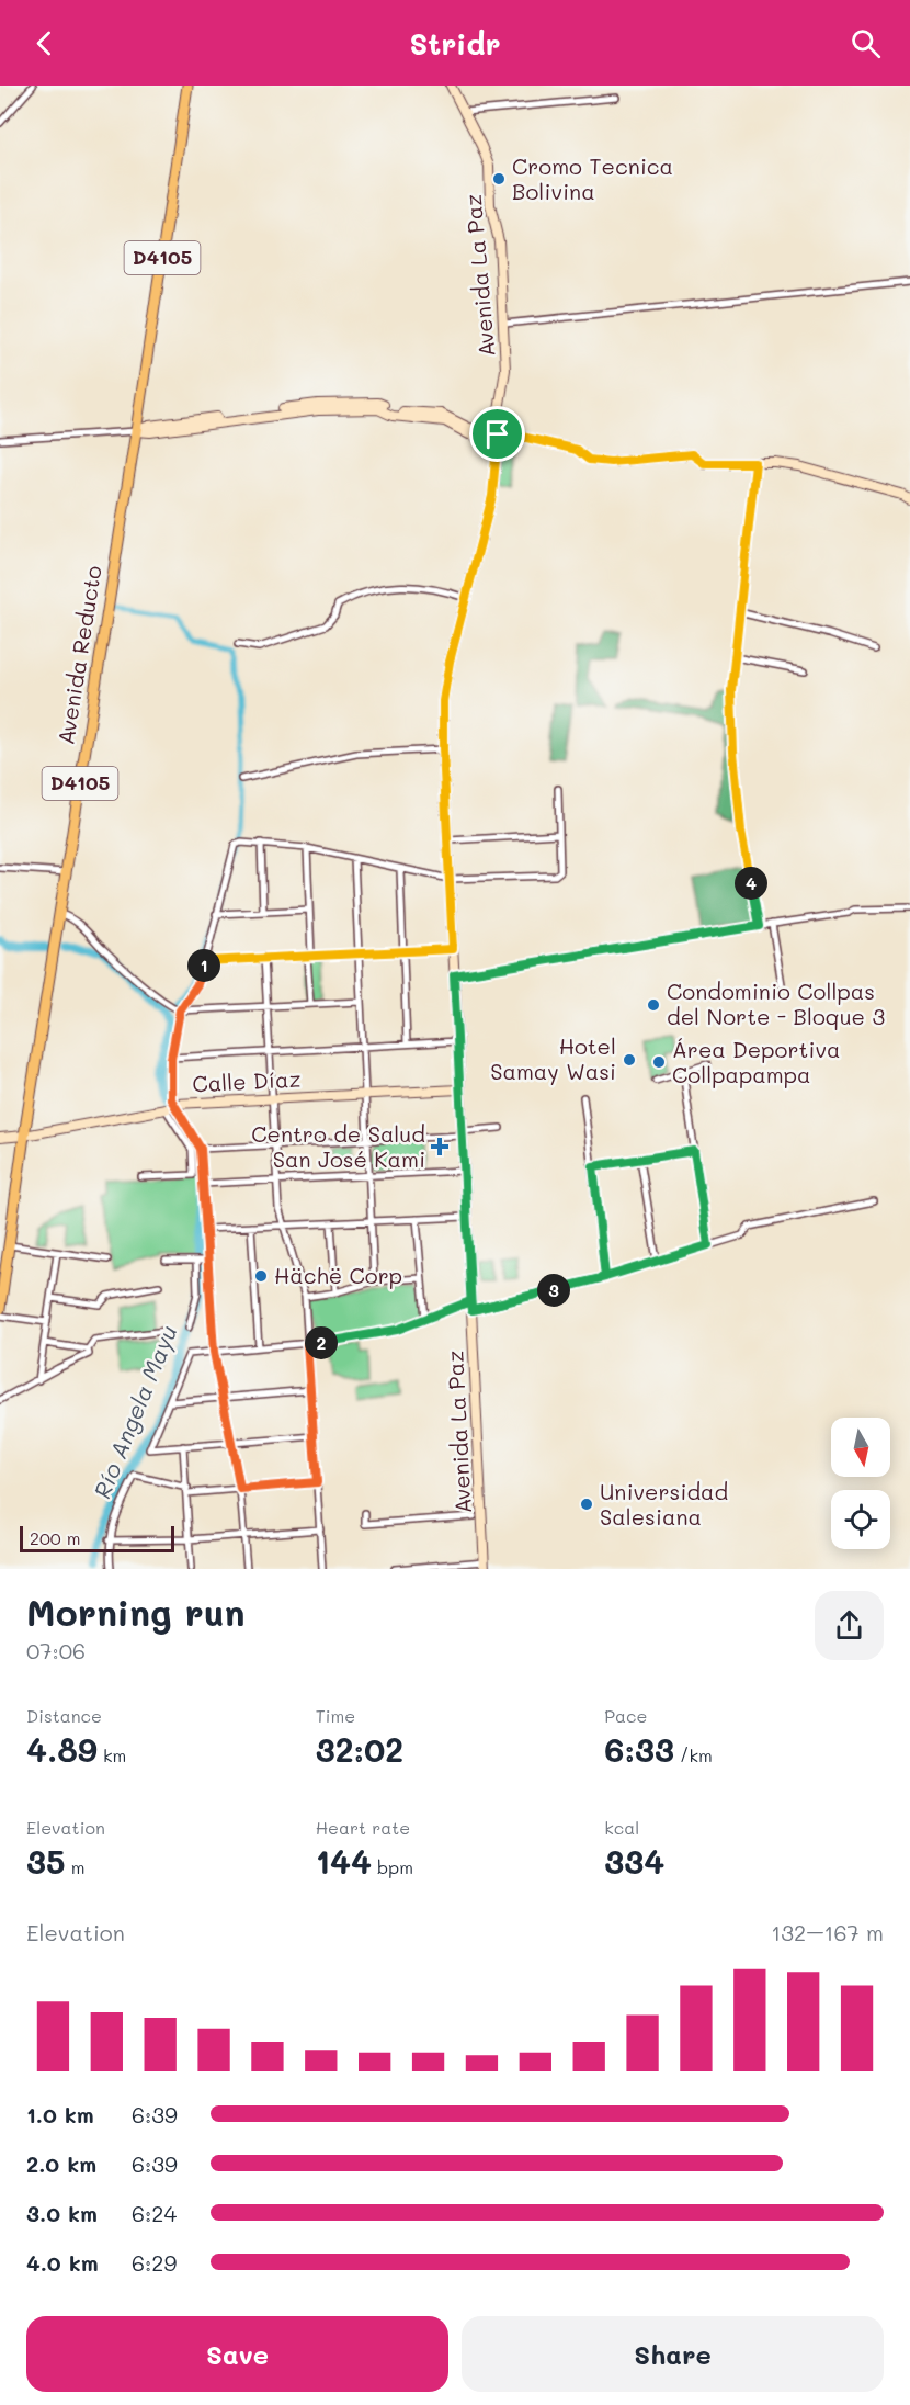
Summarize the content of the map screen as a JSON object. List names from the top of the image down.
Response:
{
  "streets": {
    "main road": [
      "D4105",
      "Avenida La Paz",
      "Avenida Reducto",
      "Calle Díaz"
    ]
  },
  "crossings": [
    ["Avenida La Paz", "Calle Díaz"],
    ["Avenida Reducto", "Calle Díaz"]
  ],
  "water": ["Río Angela Mayu"],
  "places": {
    "other": [
      "Cromo Tecnica Bolivina",
      "Condominio Collpas del Norte - Bloque 3",
      "Hotel Samay Wasi",
      "Área Deportiva Collpapampa",
      "Hächë Corp",
      "Universidad Salesiana"
    ],
    "health": ["Centro de Salud San José Kami"]
  },
  "scale_bar": "200 m",
  "north": "bottom",
  "page": {
    "header": "Stridr",
    "pins": [
      "4",
      "1",
      "3",
      "2"
    ],
    "scale": "200 m",
    "heading": ["Morning run", "07:06"],
    "stats": [
      ["Distance", "4.89 km"],
      ["Time", "32:02"],
      ["Pace", "6:33 /km"],
      ["Elevation", "35 m"],
      ["Heart rate", "144 bpm"],
      ["kcal", "334"]
    ],
    "chart": ["Elevation", "132–167 m"],
    "list": [
      {
        "name": "1.0 km",
        "note": "6:39"
      },
      {
        "name": "2.0 km",
        "note": "6:39"
      },
      {
        "name": "3.0 km",
        "note": "6:24"
      },
      {
        "name": "4.0 km",
        "note": "6:29"
      }
    ],
    "buttons": ["Save", "Share"]
  }
}
